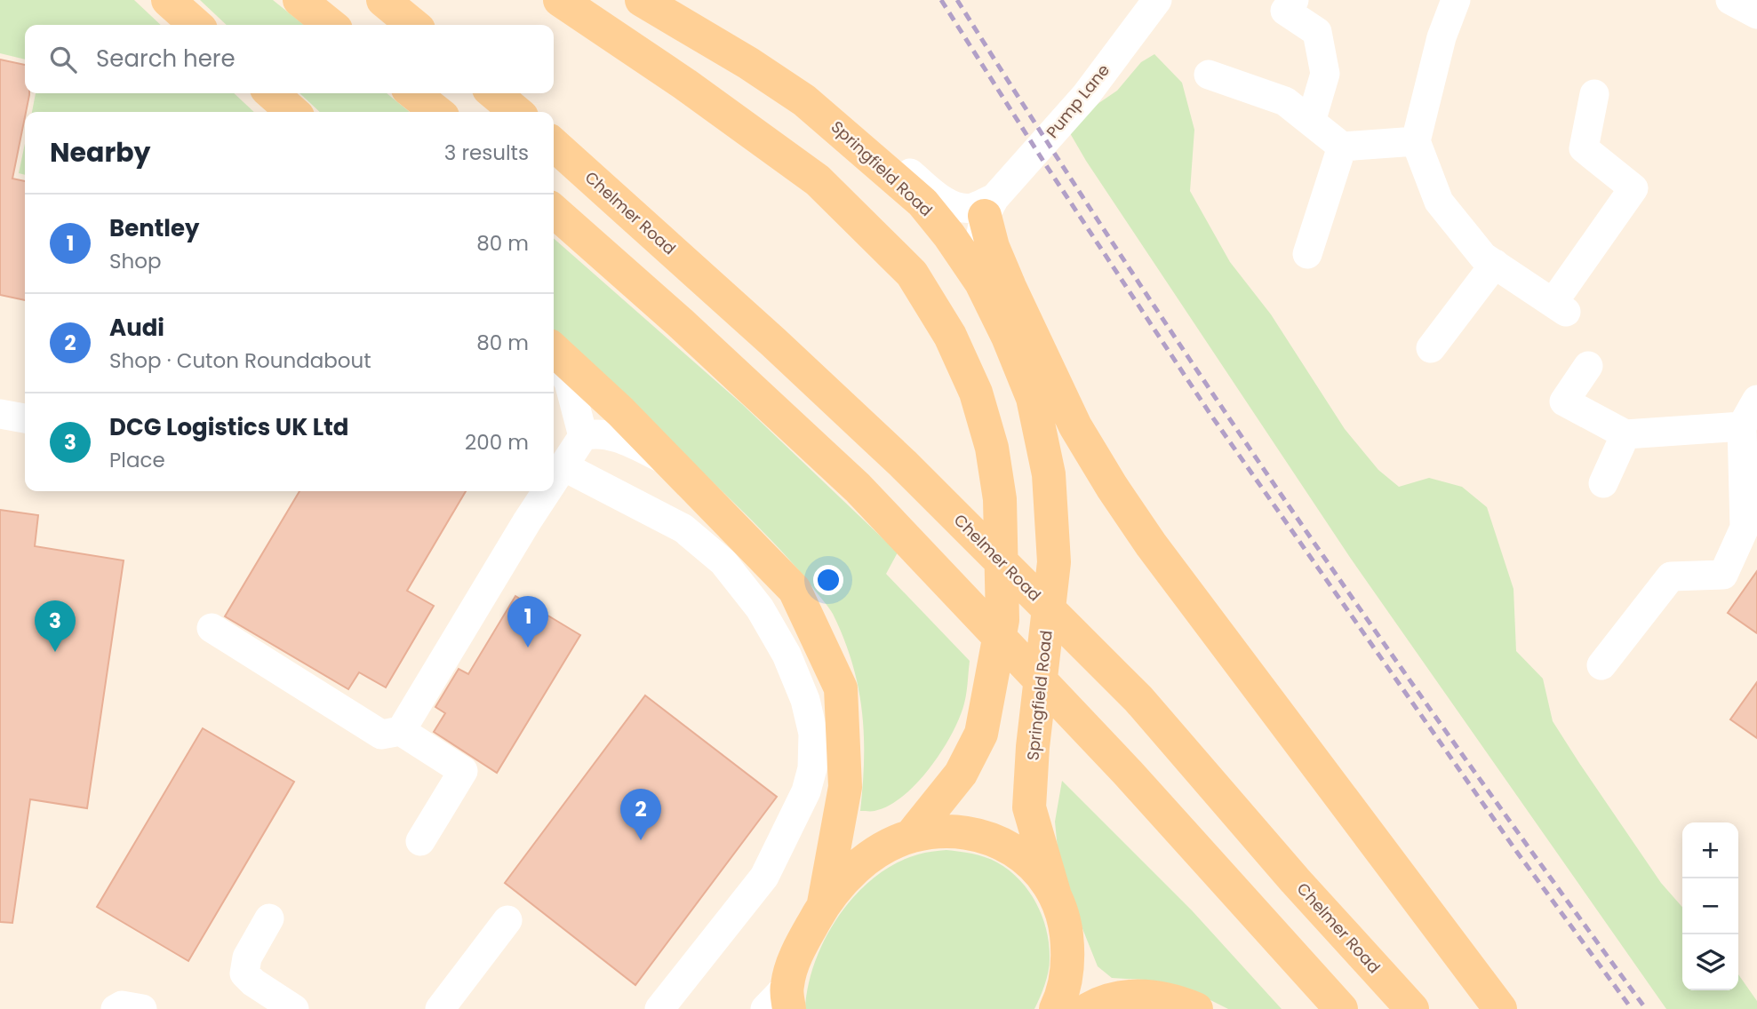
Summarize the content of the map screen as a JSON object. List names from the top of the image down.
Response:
{
  "streets": {
    "main road": ["Springfield Road", "Chelmer Road"],
    "street": ["Pump Lane"]
  },
  "crossings": [
    ["Pump Lane", "Springfield Road"]
  ],
  "page": {
    "search": "Search here",
    "heading": ["Nearby", "3 results"],
    "list": [
      {
        "mark": "1",
        "name": "Bentley",
        "note": "Shop",
        "value": "80 m"
      },
      {
        "mark": "2",
        "name": "Audi",
        "note": "Shop · Cuton Roundabout",
        "value": "80 m"
      },
      {
        "mark": "3",
        "name": "DCG Logistics UK Ltd",
        "note": "Place",
        "value": "200 m"
      }
    ],
    "pins": ["1", "3", "2"],
    "map_buttons": ["+", "−"]
  }
}
